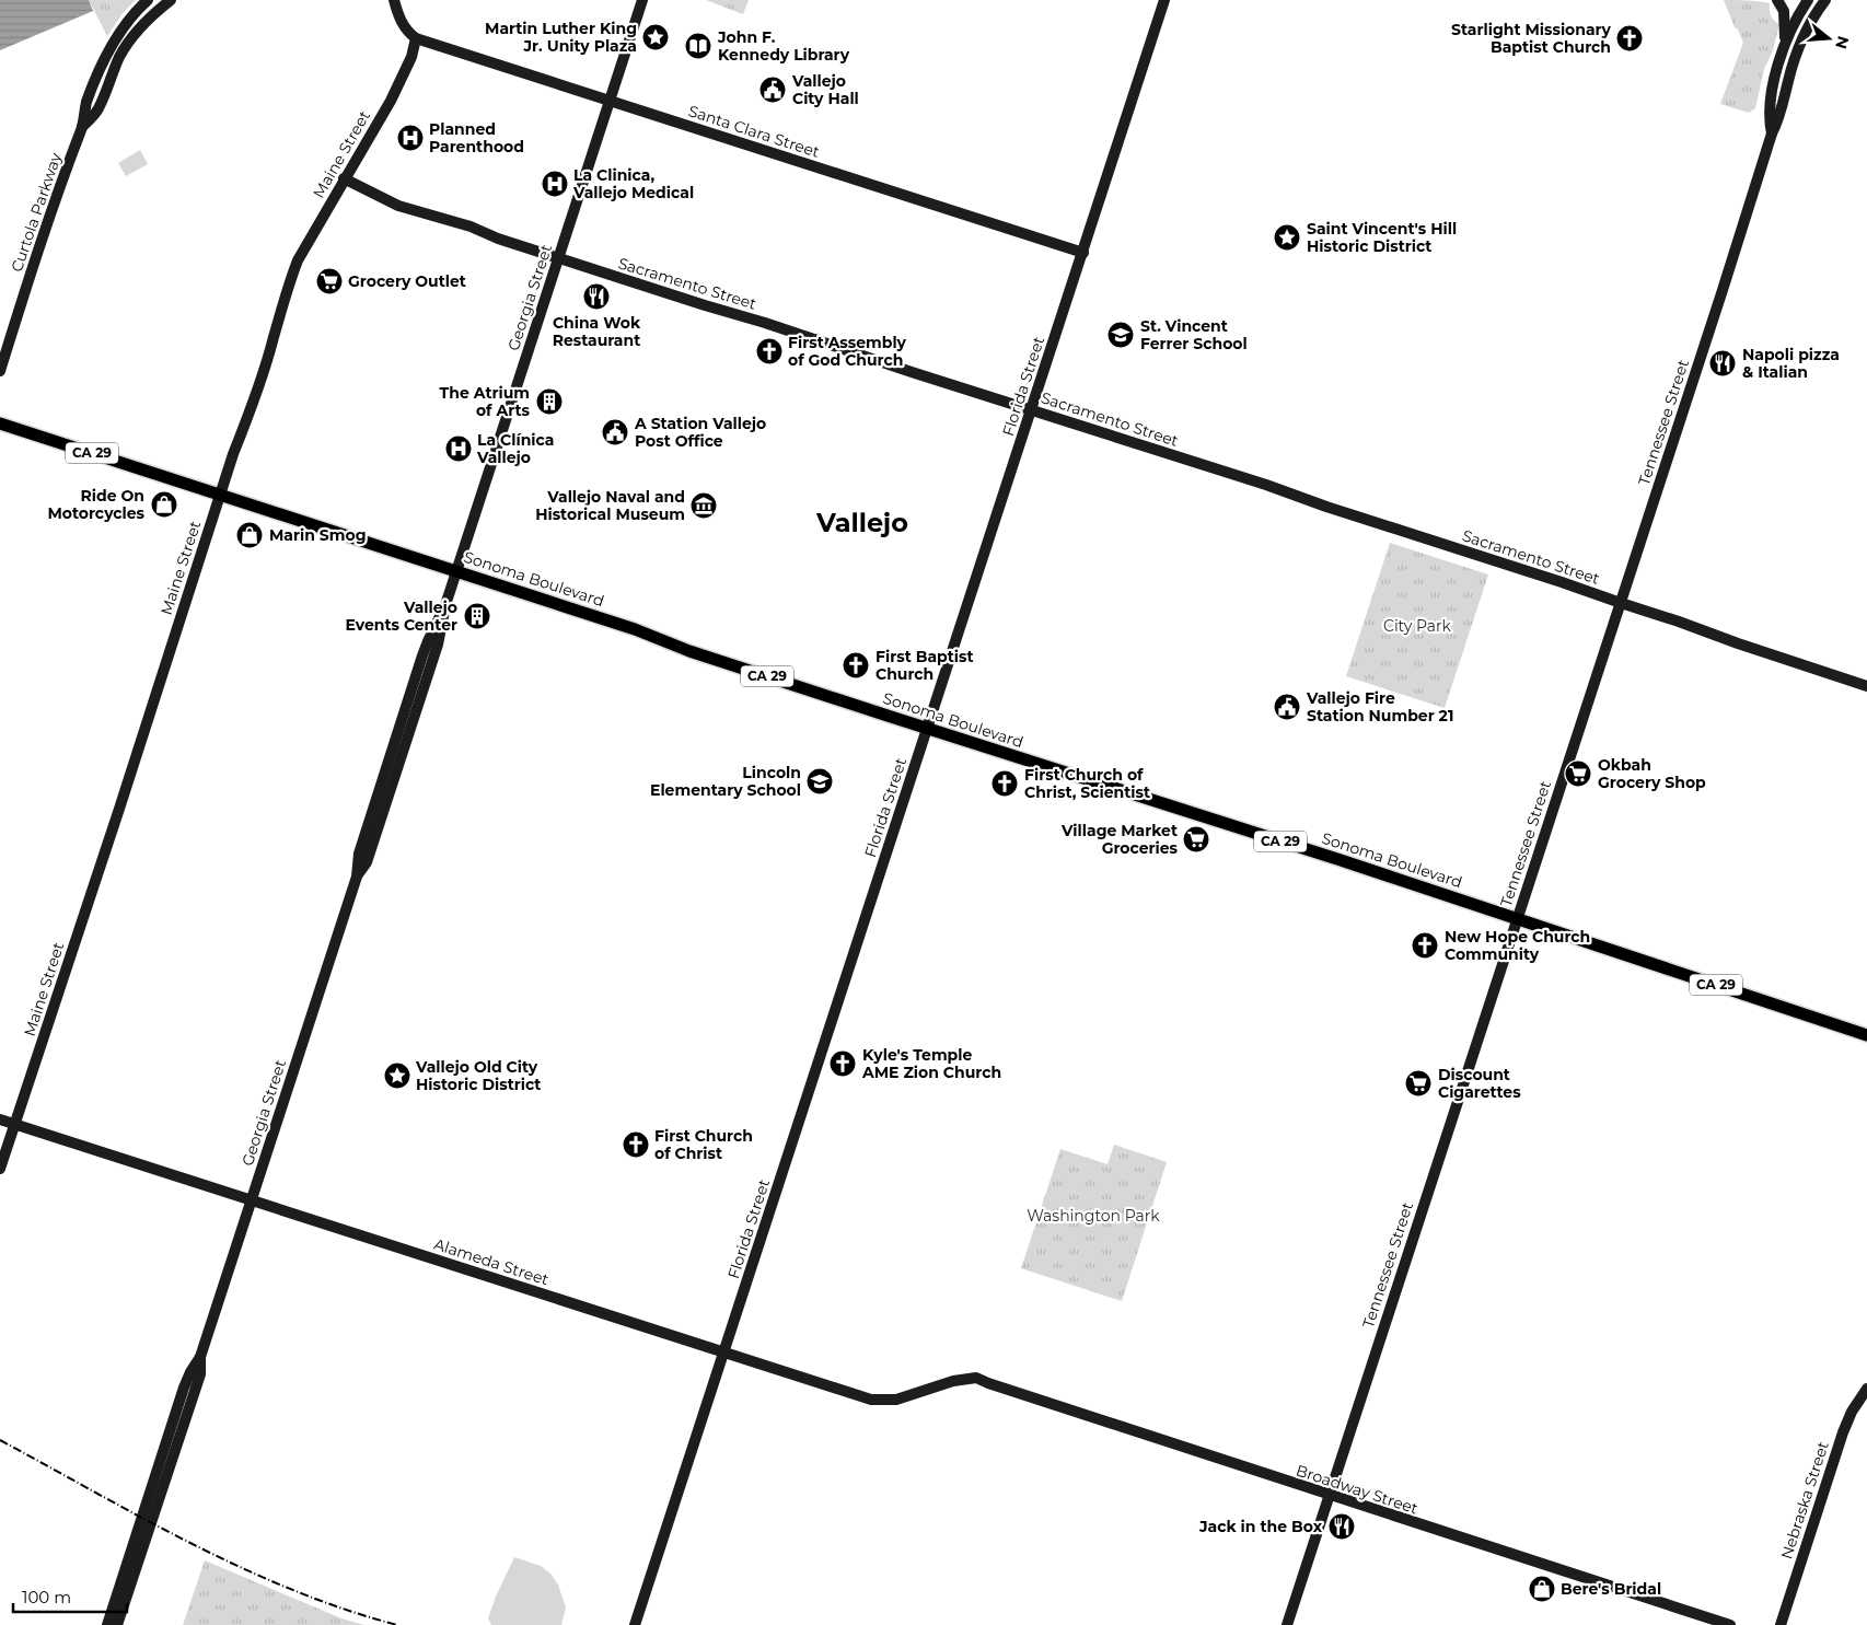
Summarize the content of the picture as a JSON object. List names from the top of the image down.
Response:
{
  "streets": {
    "main road": [
      "Santa Clara Street",
      "Maine Street",
      "Curtola Parkway",
      "Sacramento Street",
      "Georgia Street",
      "Florida Street",
      "Tennessee Street",
      "CA 29",
      "Sonoma Boulevard",
      "Alameda Street",
      "Broadway Street",
      "Nebraska Street"
    ]
  },
  "crossings": [
    ["Santa Clara Street", "Maine Street"],
    ["Santa Clara Street", "Georgia Street"],
    ["Santa Clara Street", "Florida Street"],
    ["Maine Street", "Sacramento Street"],
    ["Maine Street", "Sonoma Boulevard"],
    ["Maine Street", "Alameda Street"],
    ["Sacramento Street", "Georgia Street"],
    ["Sacramento Street", "Florida Street"],
    ["Sacramento Street", "Tennessee Street"],
    ["Georgia Street", "Sonoma Boulevard"],
    ["Georgia Street", "Alameda Street"],
    ["Florida Street", "Sonoma Boulevard"],
    ["Florida Street", "Alameda Street"],
    ["Tennessee Street", "Sonoma Boulevard"],
    ["Tennessee Street", "Broadway Street"],
    ["Alameda Street", "Broadway Street"]
  ],
  "districts": ["Vallejo"],
  "parks": ["City Park", "Washington Park"],
  "places": {
    "place": ["Martin Luther King Jr. Unity Plaza", "Saint Vincent's Hill Historic District", "Vallejo Old City Historic District"],
    "church": [
      "Starlight Missionary Baptist Church",
      "First Assembly of God Church",
      "First Baptist Church",
      "First Church of Christ, Scientist",
      "New Hope Church Community",
      "Kyle's Temple AME Zion Church",
      "First Church of Christ"
    ],
    "library": ["John F. Kennedy Library"],
    "public building": ["Vallejo City Hall", "A Station Vallejo Post Office", "Vallejo Fire Station Number 21"],
    "hospital": ["Planned Parenthood", "La Clinica, Vallejo Medical", "La Clínica Vallejo"],
    "supermarket": [
      "Grocery Outlet",
      "Okbah Grocery Shop",
      "Village Market Groceries",
      "Discount Cigarettes"
    ],
    "restaurant": ["China Wok Restaurant", "Napoli pizza & Italian", "Jack in the Box"],
    "school or university": ["St. Vincent Ferrer School", "Lincoln Elementary School"],
    "building": ["The Atrium of Arts", "Vallejo Events Center"],
    "shop": ["Ride On Motorcycles", "Marin Smog", "Bere's Bridal"],
    "museum": ["Vallejo Naval and Historical Museum"]
  },
  "scale_bar": "100 m",
  "north": "right"
}
